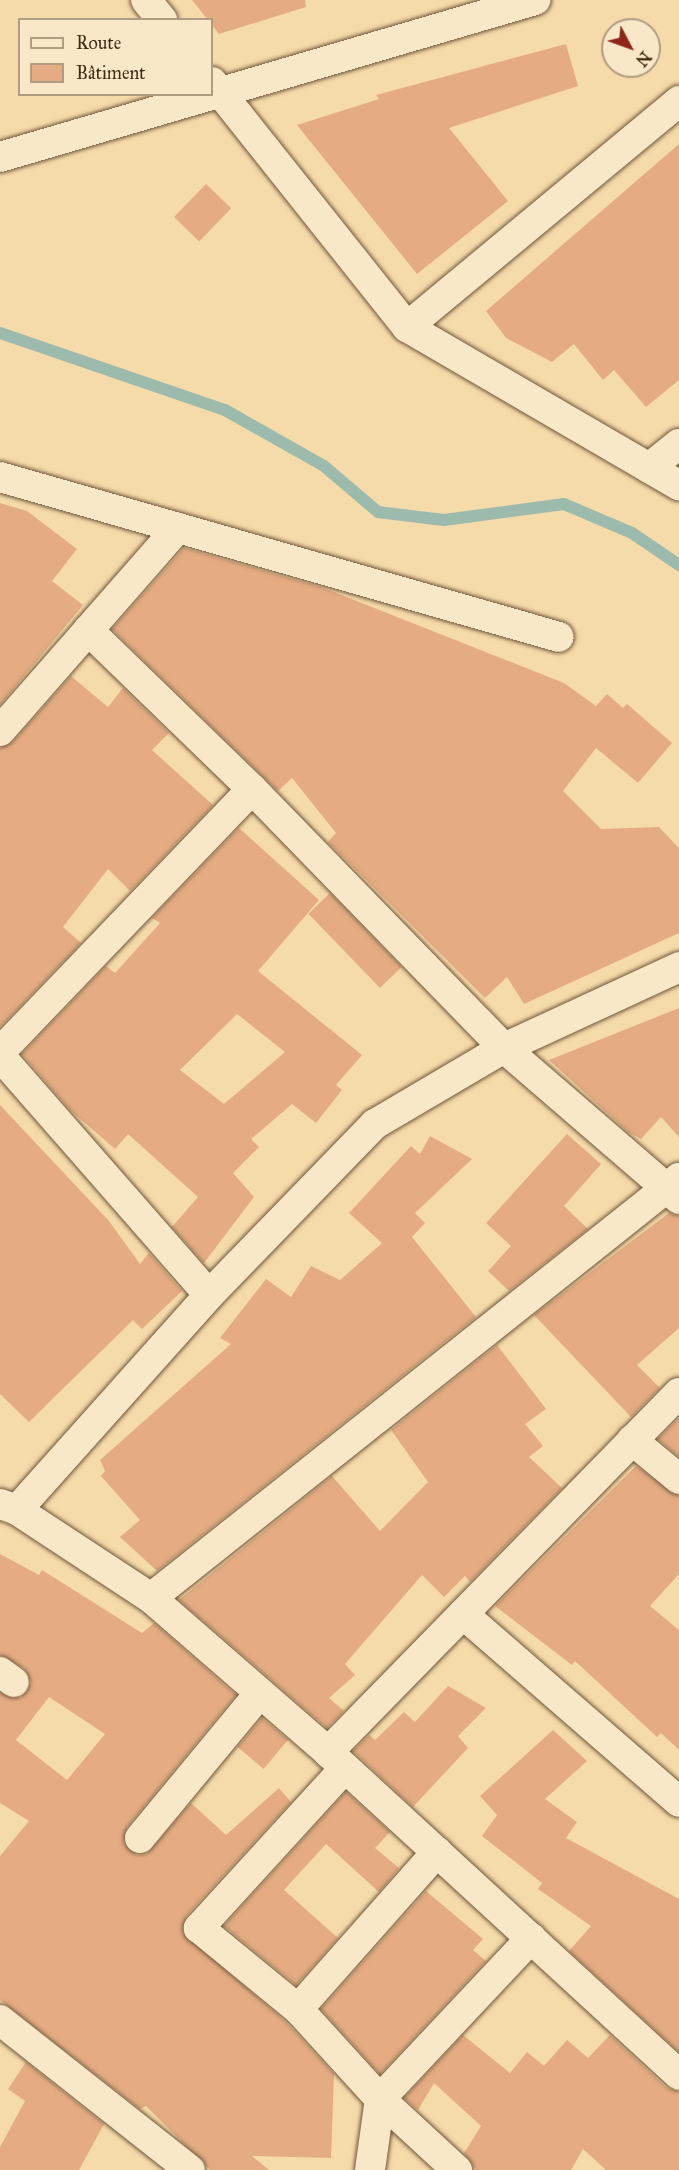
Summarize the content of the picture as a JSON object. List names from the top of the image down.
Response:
{
  "legend": ["Route", "Bâtiment"],
  "north": "bottom right"
}
